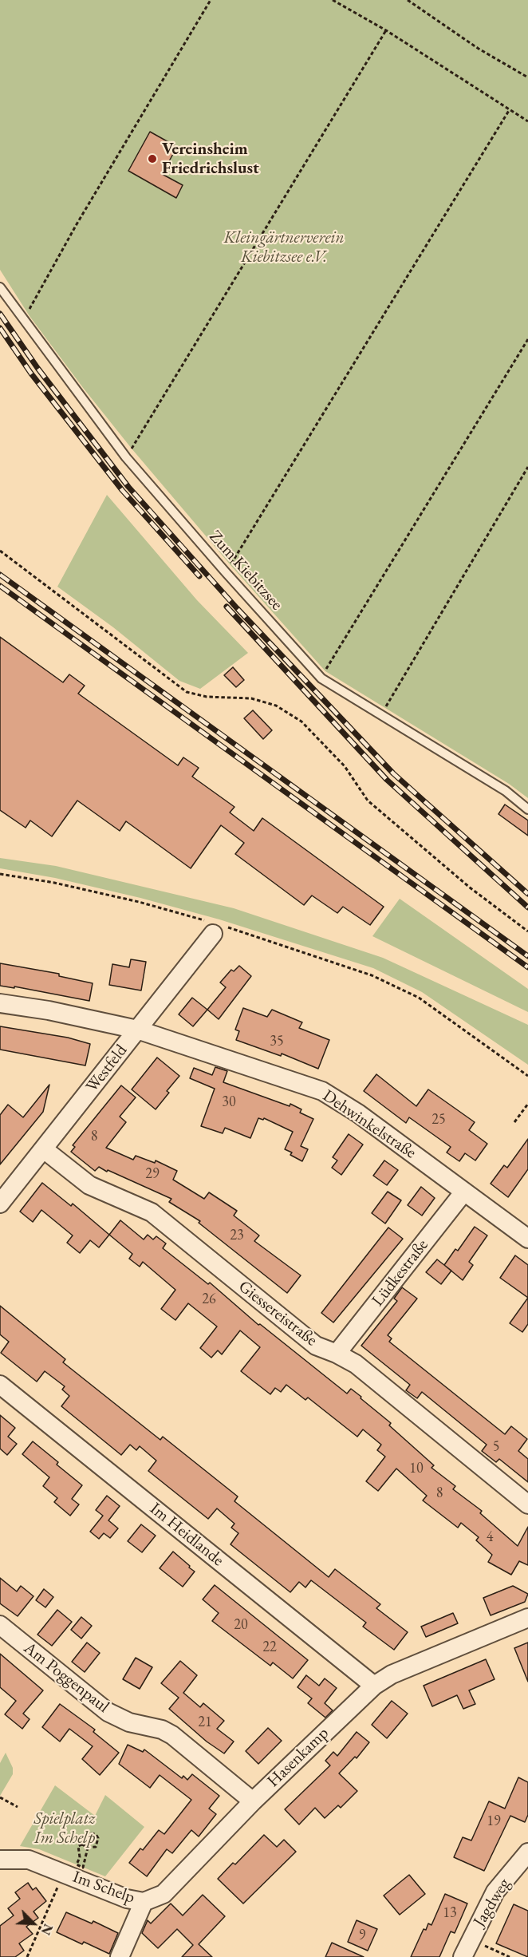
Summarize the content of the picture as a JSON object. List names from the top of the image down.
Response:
{
  "streets": {
    "street": [
      "Westfeld",
      "Dehwinkelstraße",
      "Lüdkestraße",
      "Giessereistraße",
      "Im Heidlande",
      "Am Poggenpaul",
      "Hasenkamp",
      "Im Schelp",
      "Jagdweg"
    ],
    "lane": ["Zum Kiebitzsee"]
  },
  "crossings": [
    ["Westfeld", "Dehwinkelstraße"],
    ["Westfeld", "Giessereistraße"],
    ["Dehwinkelstraße", "Lüdkestraße"],
    ["Lüdkestraße", "Giessereistraße"],
    ["Im Heidlande", "Hasenkamp"],
    ["Am Poggenpaul", "Hasenkamp"],
    ["Hasenkamp", "Im Schelp"]
  ],
  "parks": ["Kleingärtnerverein Kiebitzsee e.V.", "Spielplatz Im Schelp"],
  "places": ["Vereinsheim Friedrichslust"],
  "house_numbers": [
    "35",
    "30",
    "25",
    "8",
    "29",
    "23",
    "26",
    "5",
    "10",
    "8",
    "4",
    "20",
    "22",
    "21",
    "19",
    "13",
    "9"
  ],
  "north": "bottom right"
}
